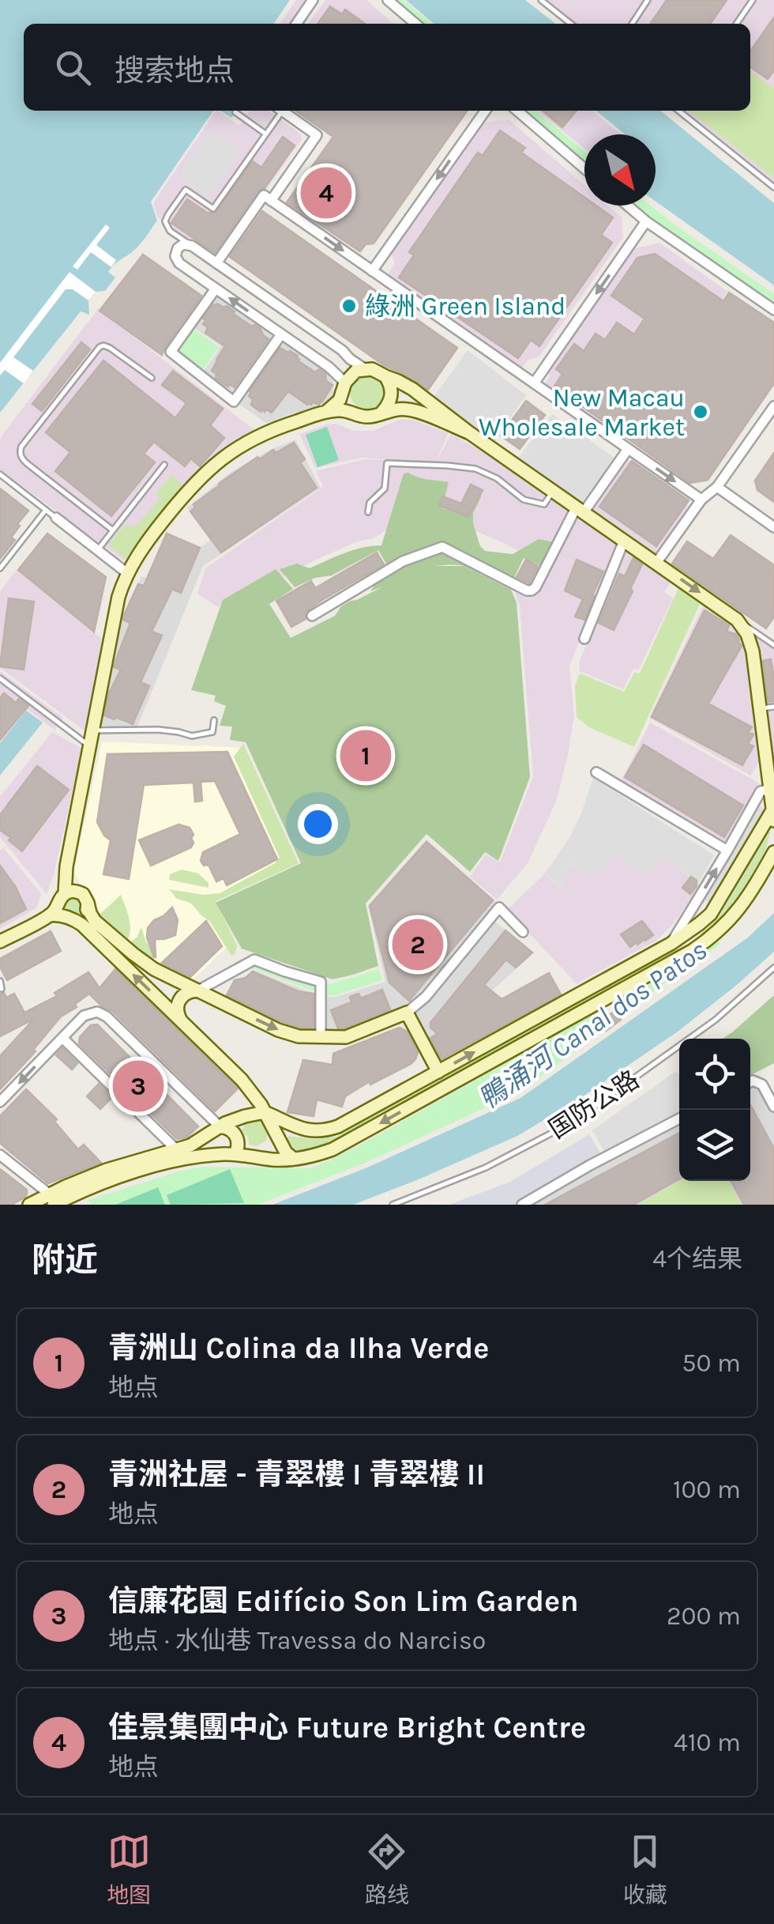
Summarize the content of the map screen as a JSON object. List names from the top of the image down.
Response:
{
  "streets": {
    "lane": ["国防公路"]
  },
  "water": ["鴨涌河 Canal dos Patos"],
  "places": ["綠洲 Green Island", "New Macau Wholesale Market"],
  "north": "bottom right",
  "page": {
    "search": "搜索地点",
    "pins": [
      "4",
      "1",
      "2",
      "3"
    ],
    "heading": ["附近", "4个结果"],
    "list": [
      {
        "mark": "1",
        "name": "青洲山 Colina da Ilha Verde",
        "note": "地点",
        "value": "50 m"
      },
      {
        "mark": "2",
        "name": "青洲社屋 - 青翠樓 I 青翠樓 II",
        "note": "地点",
        "value": "100 m"
      },
      {
        "mark": "3",
        "name": "信廉花園 Edifício Son Lim Garden",
        "note": "地点 · 水仙巷 Travessa do Narciso",
        "value": "200 m"
      },
      {
        "mark": "4",
        "name": "佳景集團中心 Future Bright Centre",
        "note": "地点",
        "value": "410 m"
      }
    ],
    "nav": ["地图", "路线", "收藏"]
  }
}
